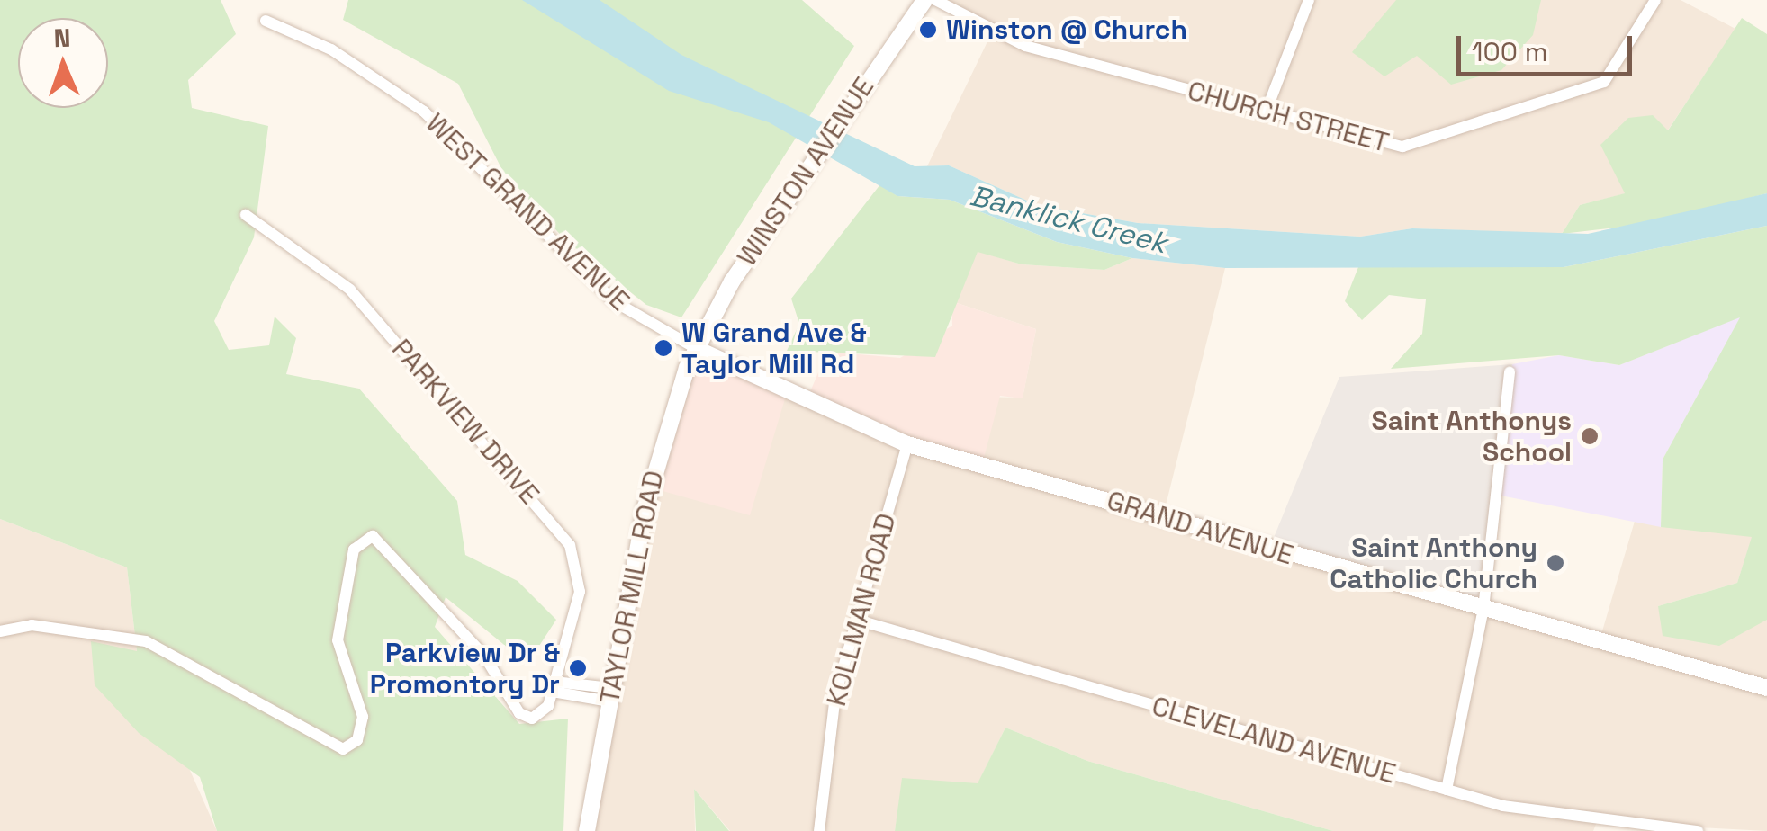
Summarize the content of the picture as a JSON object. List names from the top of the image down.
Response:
{
  "streets": {
    "street": [
      "CHURCH STREET",
      "WINSTON AVENUE",
      "WEST GRAND AVENUE",
      "PARKVIEW DRIVE",
      "GRAND AVENUE",
      "TAYLOR MILL ROAD",
      "KOLLMAN ROAD",
      "CLEVELAND AVENUE"
    ]
  },
  "crossings": [
    ["WINSTON AVENUE", "WEST GRAND AVENUE"],
    ["WINSTON AVENUE", "GRAND AVENUE"],
    ["WINSTON AVENUE", "TAYLOR MILL ROAD"],
    ["WEST GRAND AVENUE", "GRAND AVENUE"],
    ["WEST GRAND AVENUE", "TAYLOR MILL ROAD"],
    ["GRAND AVENUE", "TAYLOR MILL ROAD"],
    ["GRAND AVENUE", "KOLLMAN ROAD"],
    ["KOLLMAN ROAD", "CLEVELAND AVENUE"]
  ],
  "water": ["Banklick Creek"],
  "places": [
    "Winston @ Church",
    "W Grand Ave & Taylor Mill Rd",
    "Saint Anthonys School",
    "Saint Anthony Catholic Church",
    "Parkview Dr & Promontory Dr"
  ],
  "scale_bar": "100 m",
  "north": "top"
}
